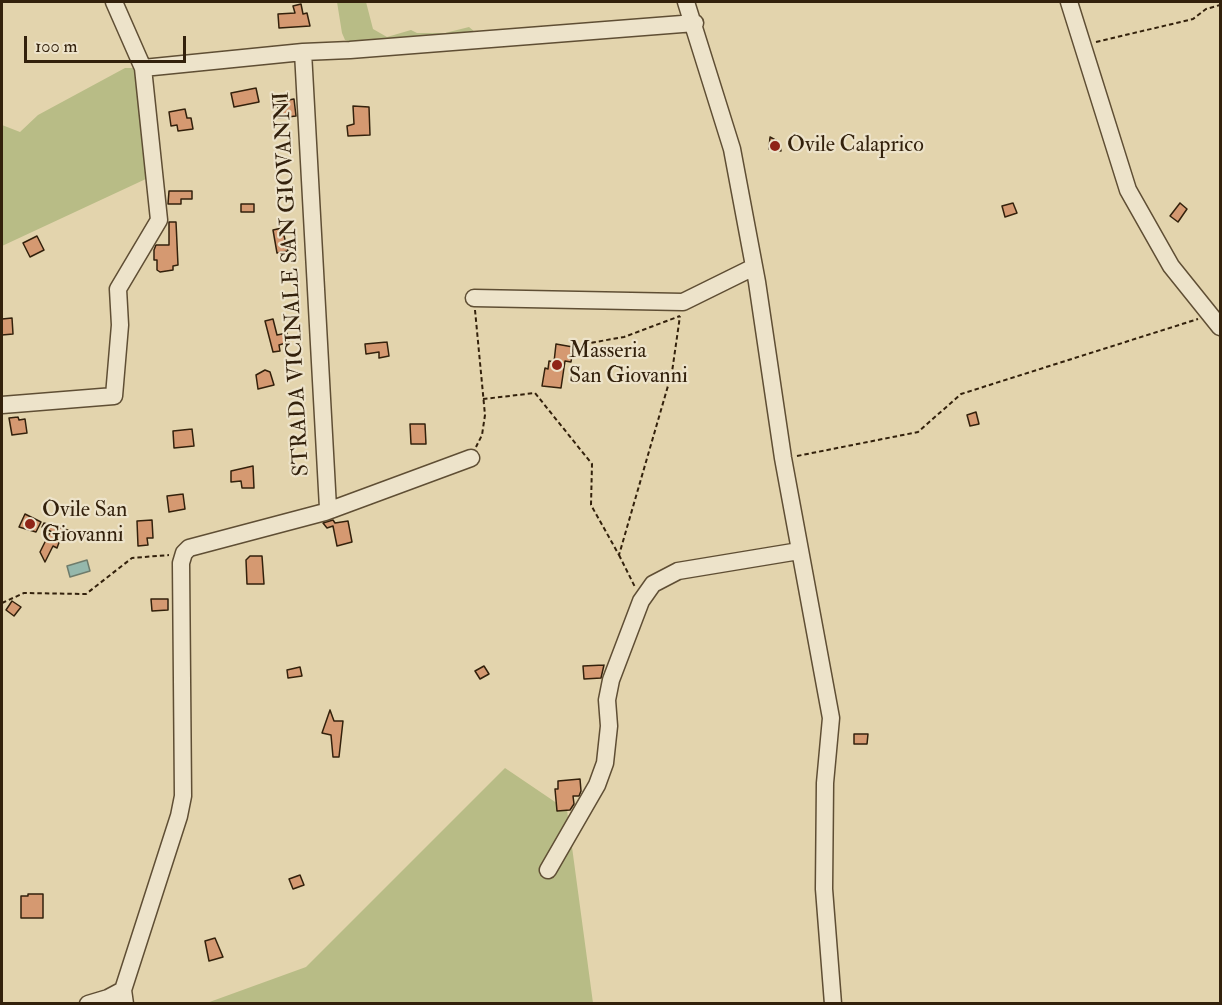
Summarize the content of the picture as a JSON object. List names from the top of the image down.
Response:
{
  "streets": {
    "street": ["STRADA VICINALE SAN GIOVANNI"]
  },
  "places": ["Ovile Calaprico", "Masseria San Giovanni", "Ovile San Giovanni"],
  "scale_bar": "100 m"
}
